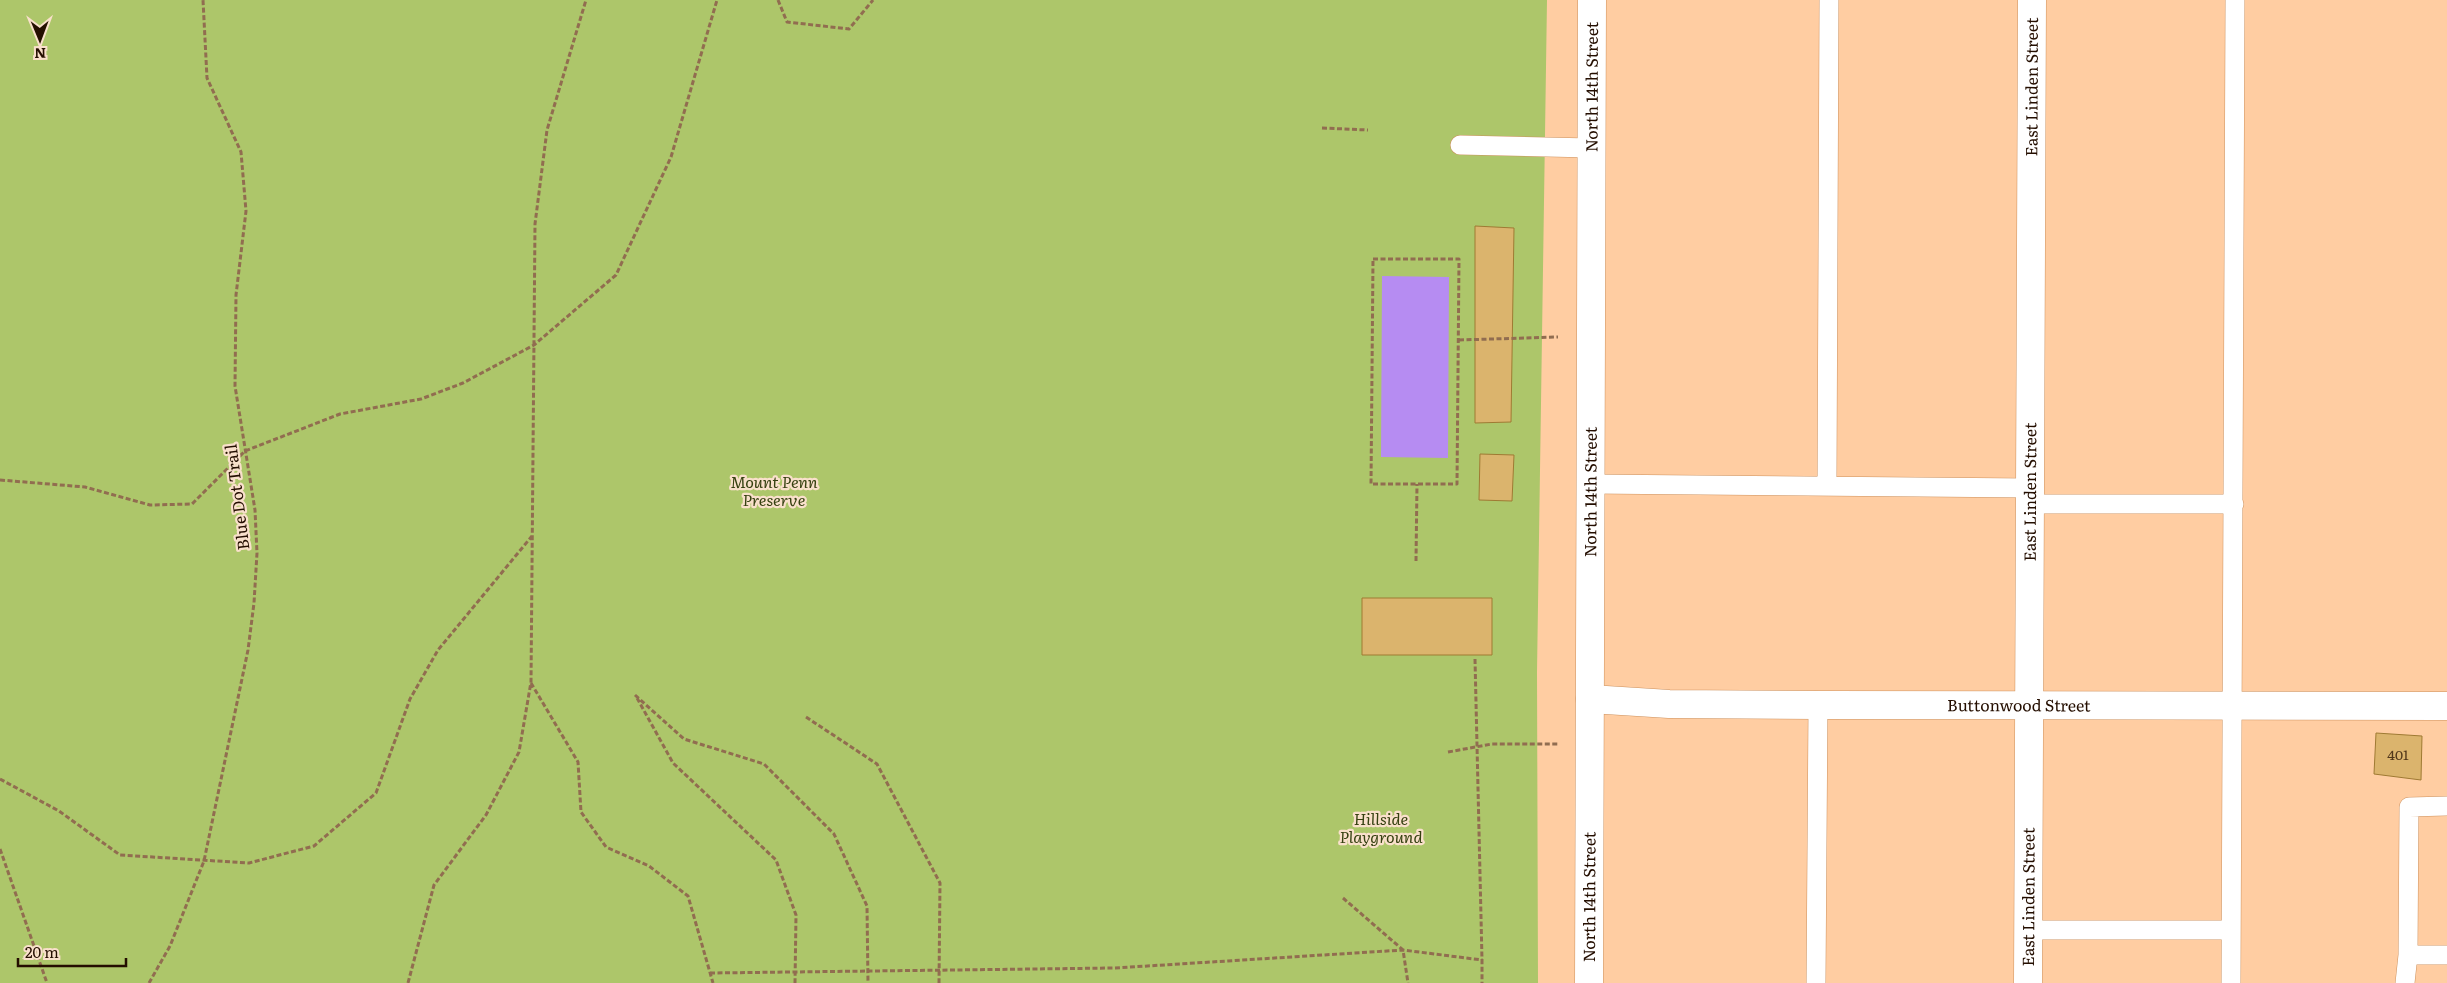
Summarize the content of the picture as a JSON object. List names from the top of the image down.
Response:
{
  "streets": {
    "street": ["North 14th Street", "East Linden Street", "Buttonwood Street"],
    "path": ["Blue Dot Trail"]
  },
  "crossings": [
    ["North 14th Street", "Buttonwood Street"],
    ["East Linden Street", "Buttonwood Street"]
  ],
  "parks": ["Mount Penn Preserve", "Hillside Playground"],
  "house_numbers": ["401"],
  "scale_bar": "20 m",
  "north": "bottom"
}
